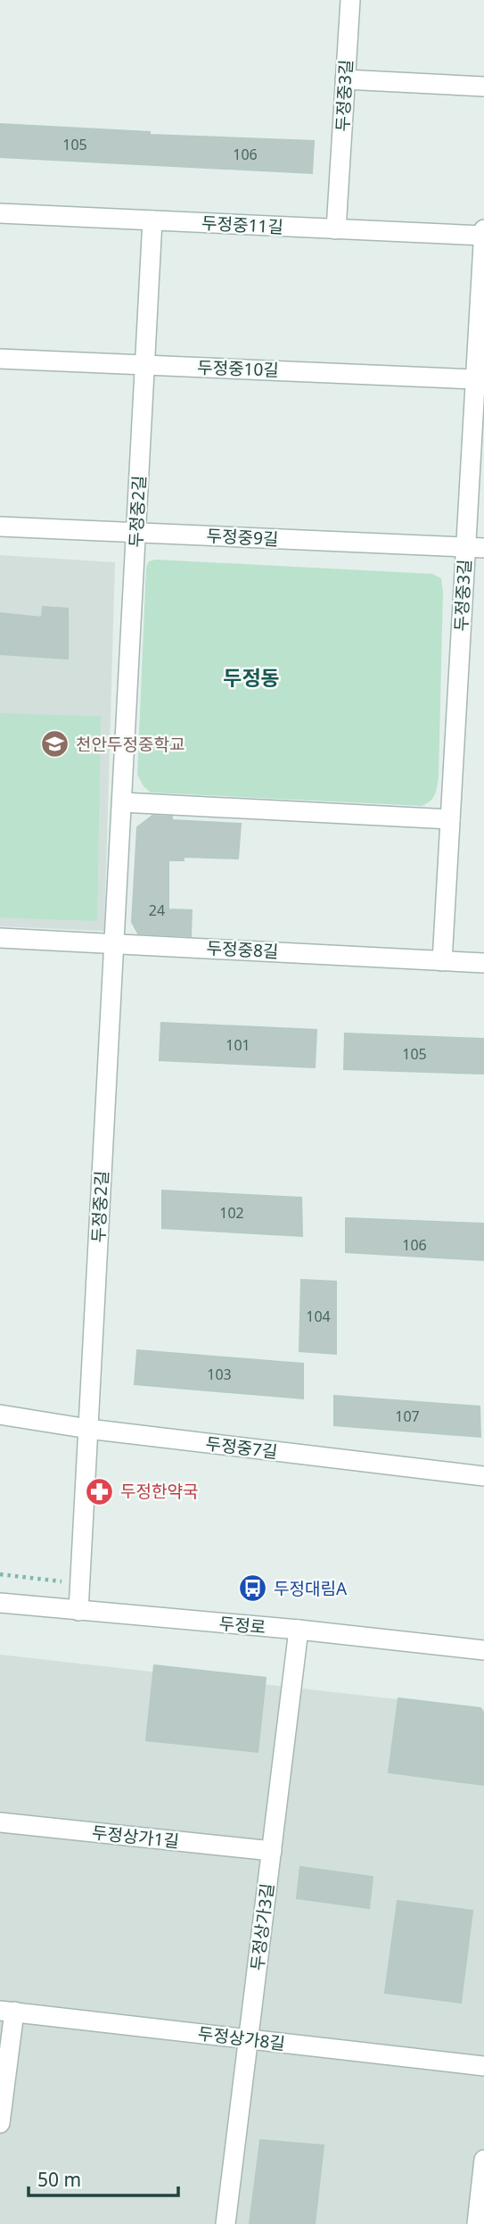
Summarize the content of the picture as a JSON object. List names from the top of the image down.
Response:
{
  "streets": {
    "street": [
      "두정중3길",
      "두정중11길",
      "두정중10길",
      "두정중2길",
      "두정중9길",
      "두정중8길",
      "두정중7길",
      "두정로",
      "두정상가1길",
      "두정상가3길",
      "두정상가8길"
    ]
  },
  "crossings": [
    ["두정중3길", "두정중11길"],
    ["두정중3길", "두정중10길"],
    ["두정중3길", "두정중9길"],
    ["두정중3길", "두정중8길"],
    ["두정중11길", "두정중2길"],
    ["두정중10길", "두정중2길"],
    ["두정중2길", "두정중9길"],
    ["두정중2길", "두정중8길"],
    ["두정중2길", "두정중7길"],
    ["두정중2길", "두정로"],
    ["두정로", "두정상가3길"],
    ["두정상가1길", "두정상가3길"],
    ["두정상가3길", "두정상가8길"]
  ],
  "districts": ["두정동"],
  "places": {
    "school or university": ["천안두정중학교"],
    "pharmacy": ["두정한약국"],
    "bus stop": ["두정대림A"]
  },
  "house_numbers": [
    "105",
    "106",
    "24",
    "101",
    "105",
    "102",
    "106",
    "104",
    "103",
    "107"
  ],
  "scale_bar": "50 m"
}
